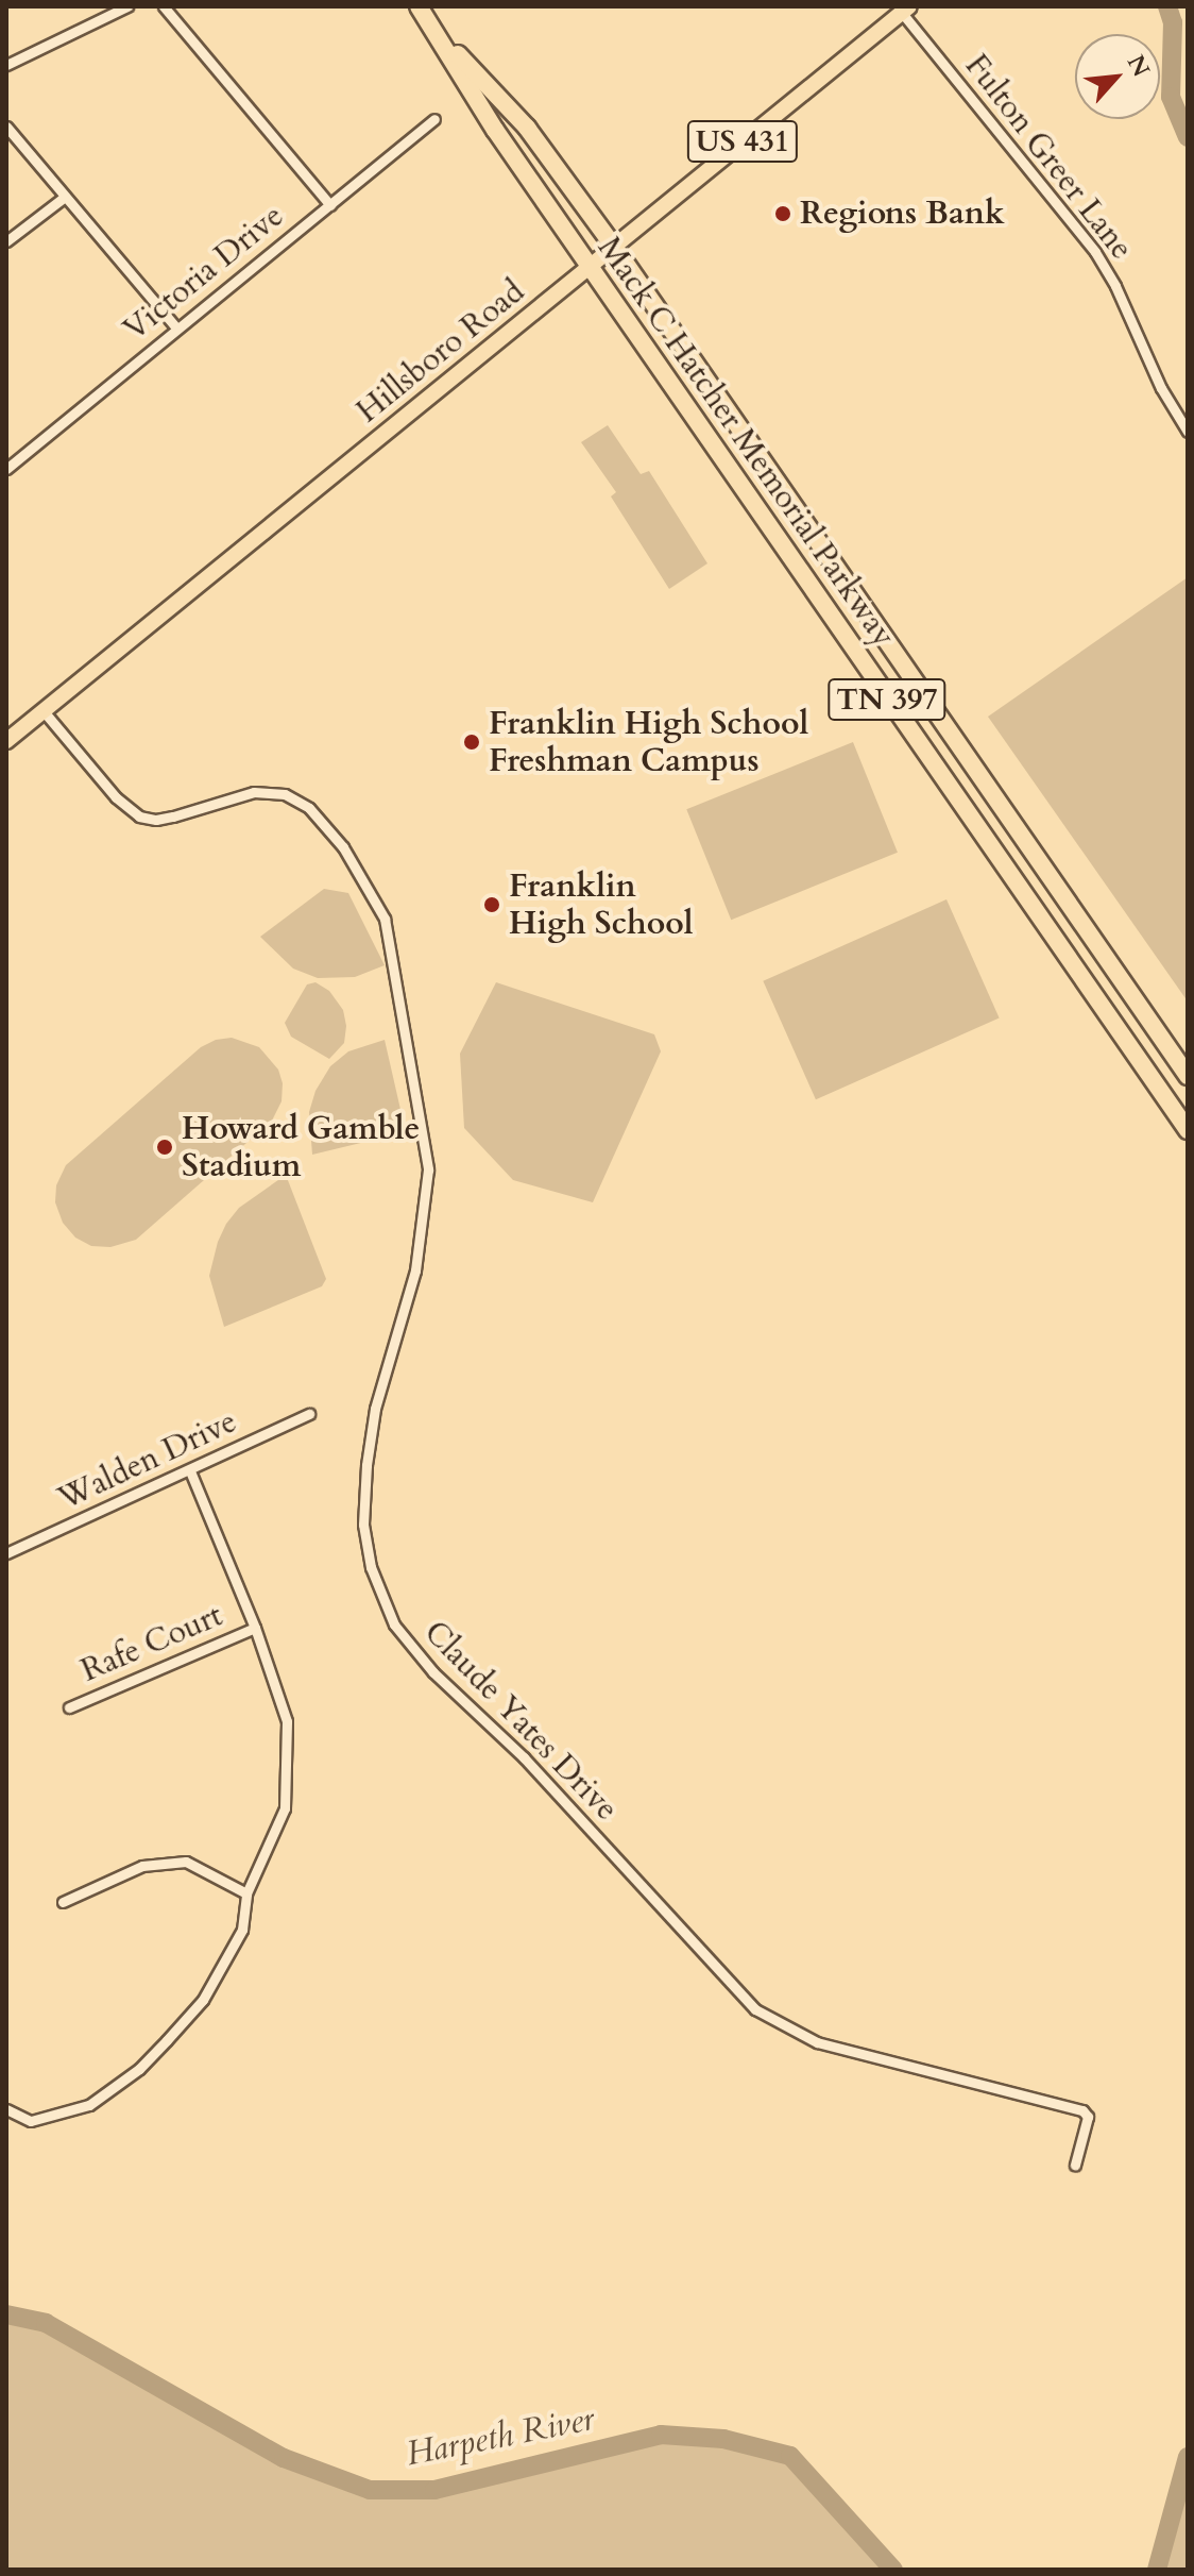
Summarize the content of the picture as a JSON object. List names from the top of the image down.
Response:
{
  "streets": {
    "highway": ["Mack C Hatcher Memorial Parkway", "TN 397"],
    "main road": ["US 431", "Hillsboro Road"],
    "street": [
      "Fulton Greer Lane",
      "Victoria Drive",
      "Walden Drive",
      "Rafe Court",
      "Claude Yates Drive"
    ]
  },
  "crossings": [
    ["Fulton Greer Lane", "Hillsboro Road"],
    ["Hillsboro Road", "Mack C Hatcher Memorial Parkway"],
    ["Hillsboro Road", "Claude Yates Drive"]
  ],
  "water": ["Harpeth River"],
  "places": [
    "Regions Bank",
    "Franklin High School Freshman Campus",
    "Franklin High School",
    "Howard Gamble Stadium"
  ],
  "north": "top right"
}
